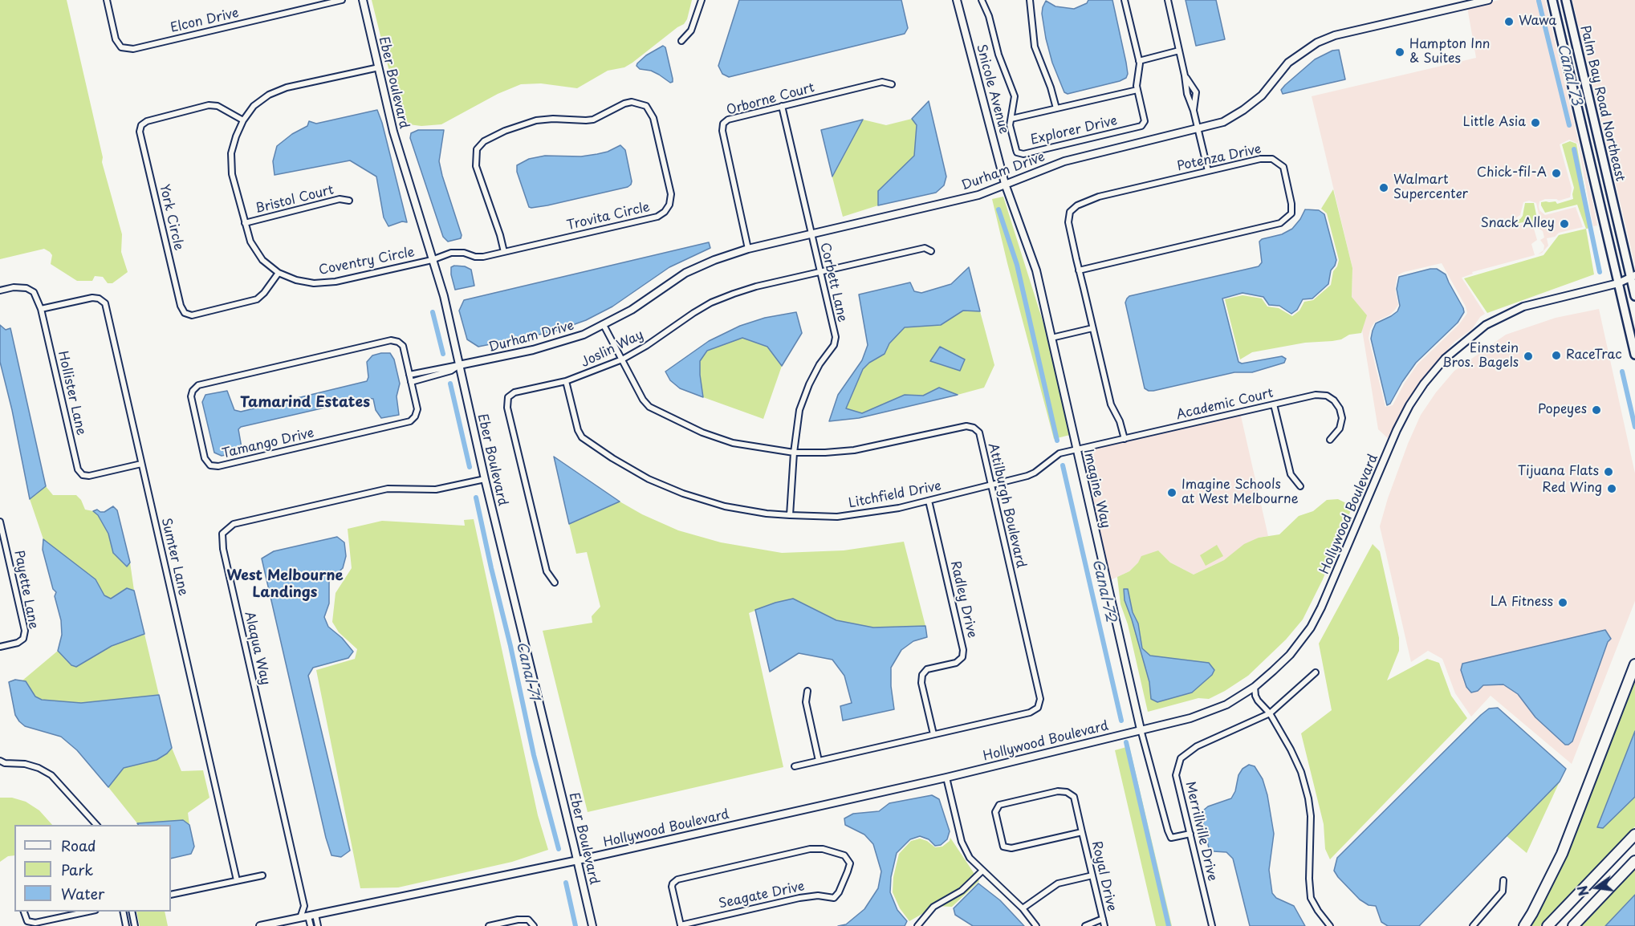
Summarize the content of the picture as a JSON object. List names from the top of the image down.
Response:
{
  "streets": {
    "main road": ["Palm Bay Road Northeast"],
    "street": [
      "Elcon Drive",
      "Eber Boulevard",
      "Snicole Avenue",
      "Orborne Court",
      "Explorer Drive",
      "Potenza Drive",
      "Durham Drive",
      "Bristol Court",
      "Trovita Circle",
      "York Circle",
      "Coventry Circle",
      "Corbett Lane",
      "Joslin Way",
      "Hollister Lane",
      "Academic Court",
      "Tamango Drive",
      "Imagine Way",
      "Litchfield Drive",
      "Attilburgh Boulevard",
      "Hollywood Boulevard",
      "Sumter Lane",
      "Payette Lane",
      "Radley Drive",
      "Alaqua Way",
      "Merrillville Drive",
      "Royal Drive",
      "Seagate Drive"
    ]
  },
  "crossings": [
    ["Eber Boulevard", "Durham Drive"],
    ["Eber Boulevard", "Trovita Circle"],
    ["Eber Boulevard", "Coventry Circle"],
    ["Eber Boulevard", "Hollywood Boulevard"],
    ["Eber Boulevard", "Alaqua Way"],
    ["Snicole Avenue", "Durham Drive"],
    ["Snicole Avenue", "Imagine Way"],
    ["Orborne Court", "Durham Drive"],
    ["Orborne Court", "Corbett Lane"],
    ["Palm Bay Road Northeast", "Hollywood Boulevard"],
    ["Potenza Drive", "Academic Court"],
    ["Durham Drive", "Corbett Lane"],
    ["Durham Drive", "Imagine Way"],
    ["Durham Drive", "Attilburgh Boulevard"],
    ["Bristol Court", "Coventry Circle"],
    ["Trovita Circle", "Coventry Circle"],
    ["York Circle", "Coventry Circle"],
    ["Corbett Lane", "Joslin Way"],
    ["Corbett Lane", "Litchfield Drive"],
    ["Corbett Lane", "Attilburgh Boulevard"],
    ["Joslin Way", "Litchfield Drive"],
    ["Joslin Way", "Attilburgh Boulevard"],
    ["Hollister Lane", "Sumter Lane"],
    ["Academic Court", "Imagine Way"],
    ["Academic Court", "Litchfield Drive"],
    ["Imagine Way", "Litchfield Drive"],
    ["Imagine Way", "Hollywood Boulevard"],
    ["Imagine Way", "Merrillville Drive"],
    ["Litchfield Drive", "Attilburgh Boulevard"],
    ["Litchfield Drive", "Radley Drive"],
    ["Attilburgh Boulevard", "Radley Drive"],
    ["Hollywood Boulevard", "Alaqua Way"]
  ],
  "districts": ["Tamarind Estates", "West Melbourne Landings"],
  "water": ["Canal 73", "Canal 72", "Canal 71"],
  "places": [
    "Wawa",
    "Hampton Inn & Suites",
    "Little Asia",
    "Chick-fil-A",
    "Walmart Supercenter",
    "Snack Alley",
    "RaceTrac",
    "Einstein Bros. Bagels",
    "Popeyes",
    "Tijuana Flats",
    "Red Wing",
    "Imagine Schools at West Melbourne",
    "LA Fitness"
  ],
  "legend": ["Road", "Park", "Water"],
  "north": "left"
}
